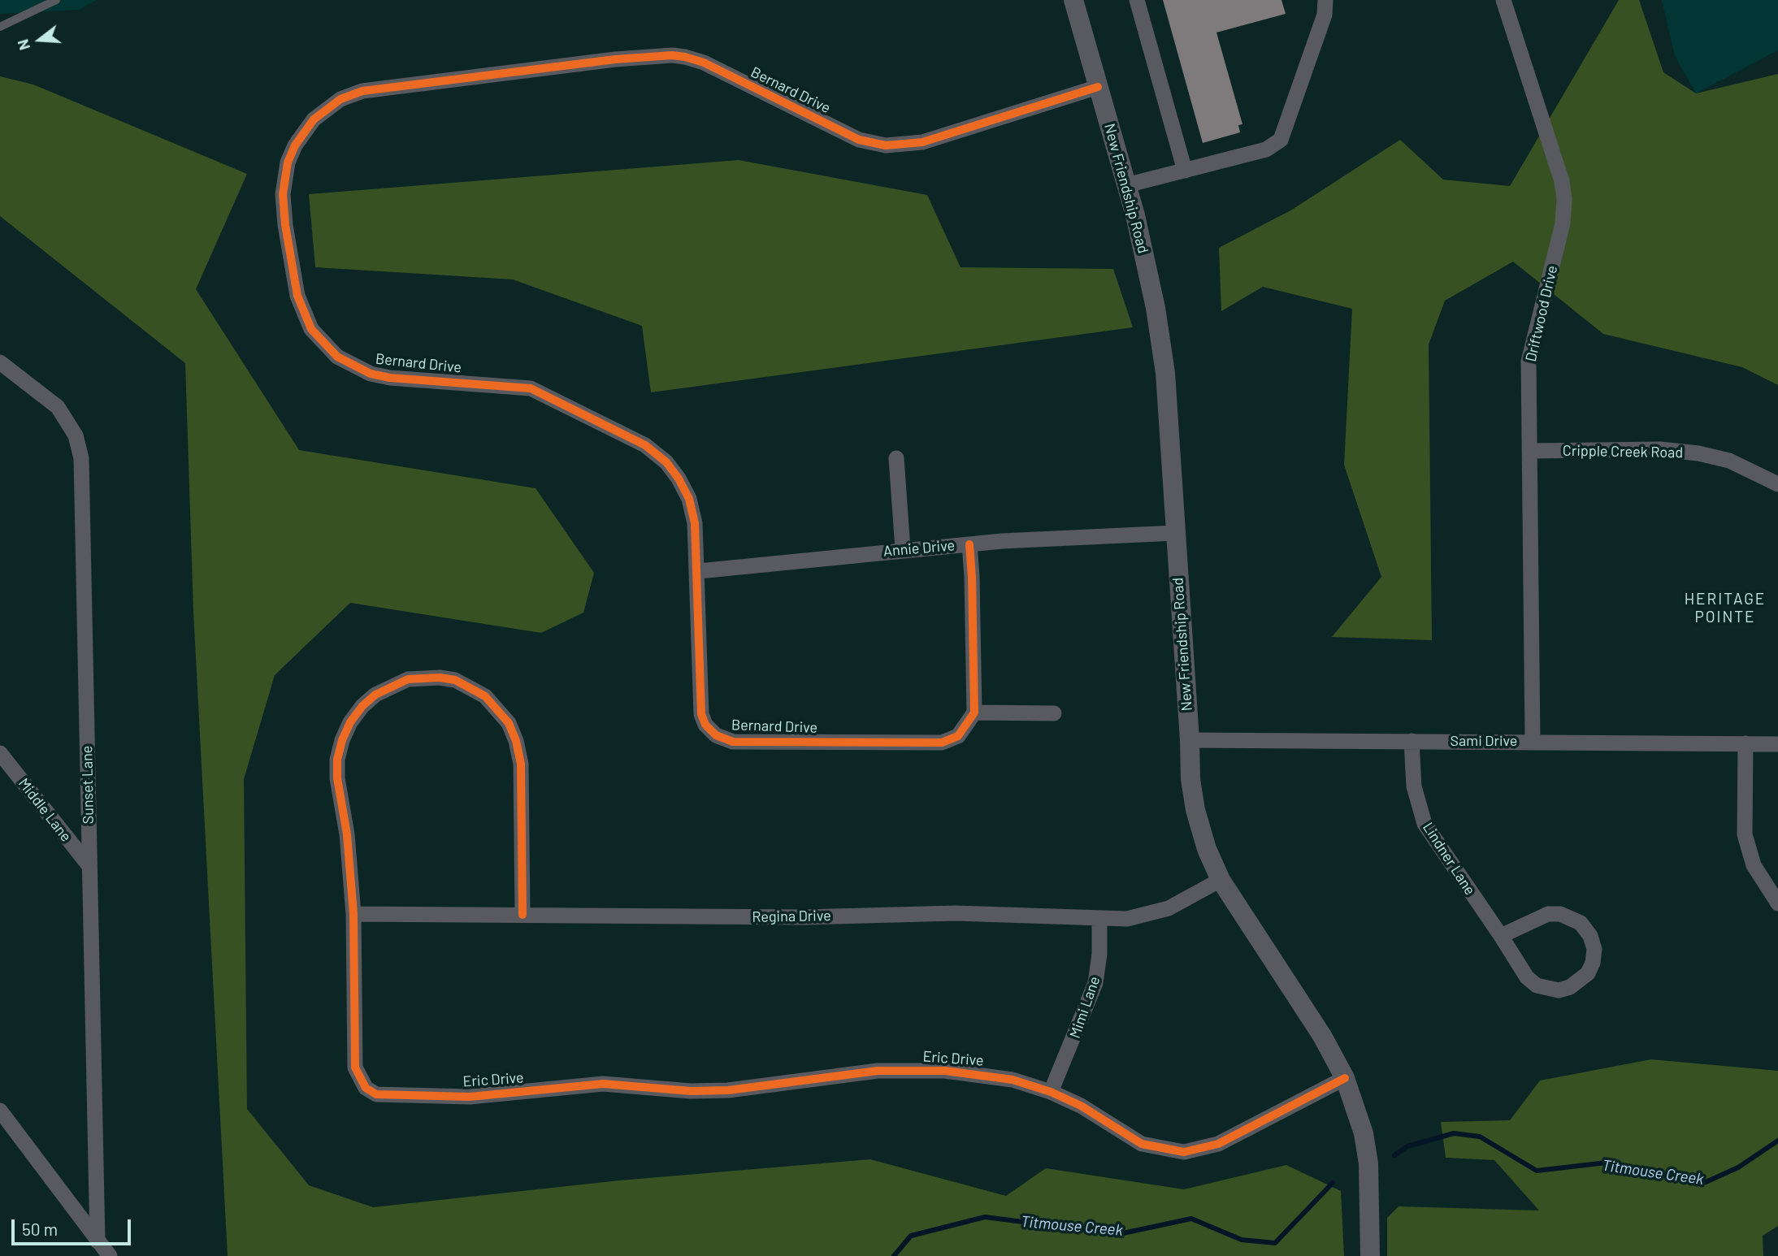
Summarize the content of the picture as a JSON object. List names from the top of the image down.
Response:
{
  "streets": {
    "street": [
      "Bernard Drive",
      "New Friendship Road",
      "Driftwood Drive",
      "Cripple Creek Road",
      "Annie Drive",
      "Sami Drive",
      "Sunset Lane",
      "Middle Lane",
      "Lindner Lane",
      "Regina Drive",
      "Mimi Lane",
      "Eric Drive"
    ]
  },
  "crossings": [
    ["Bernard Drive", "New Friendship Road"],
    ["Bernard Drive", "Annie Drive"],
    ["New Friendship Road", "Annie Drive"],
    ["New Friendship Road", "Sami Drive"],
    ["New Friendship Road", "Regina Drive"],
    ["New Friendship Road", "Eric Drive"],
    ["Driftwood Drive", "Cripple Creek Road"],
    ["Driftwood Drive", "Sami Drive"],
    ["Sami Drive", "Lindner Lane"],
    ["Sunset Lane", "Middle Lane"],
    ["Regina Drive", "Mimi Lane"],
    ["Regina Drive", "Eric Drive"],
    ["Mimi Lane", "Eric Drive"]
  ],
  "districts": ["HERITAGE POINTE"],
  "water": ["Titmouse Creek"],
  "scale_bar": "50 m",
  "north": "left"
}
